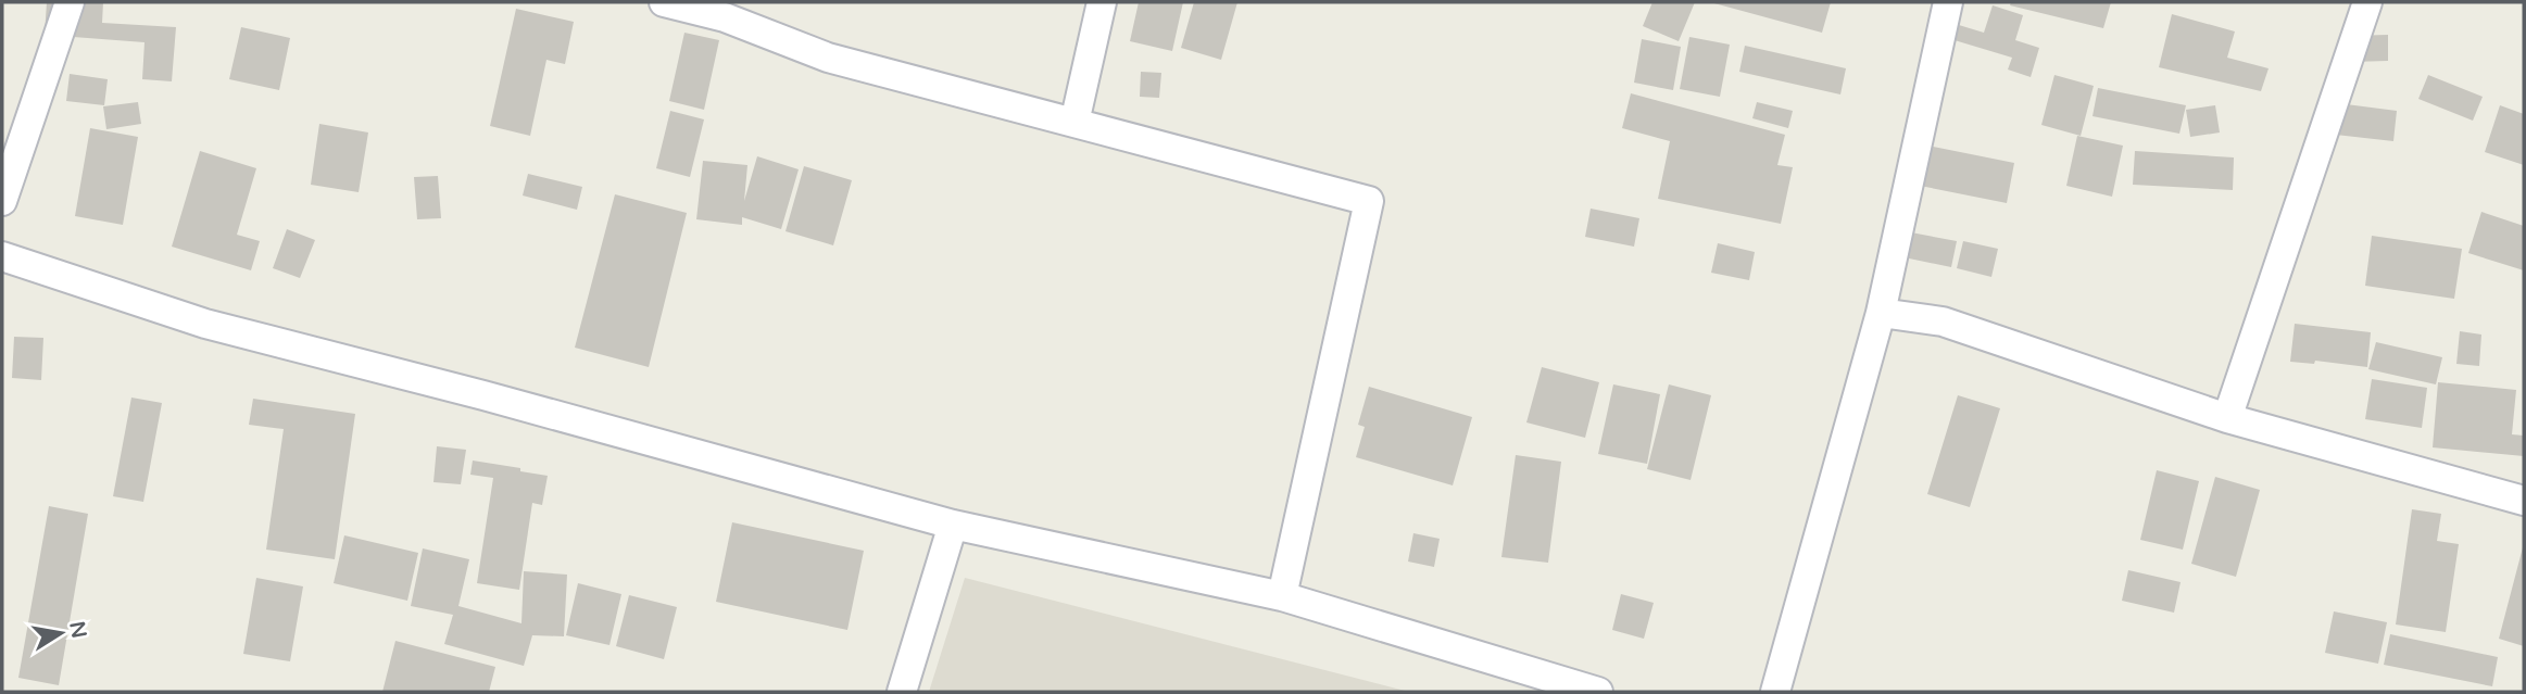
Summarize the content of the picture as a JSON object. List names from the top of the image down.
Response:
{
  "north": "right"
}
